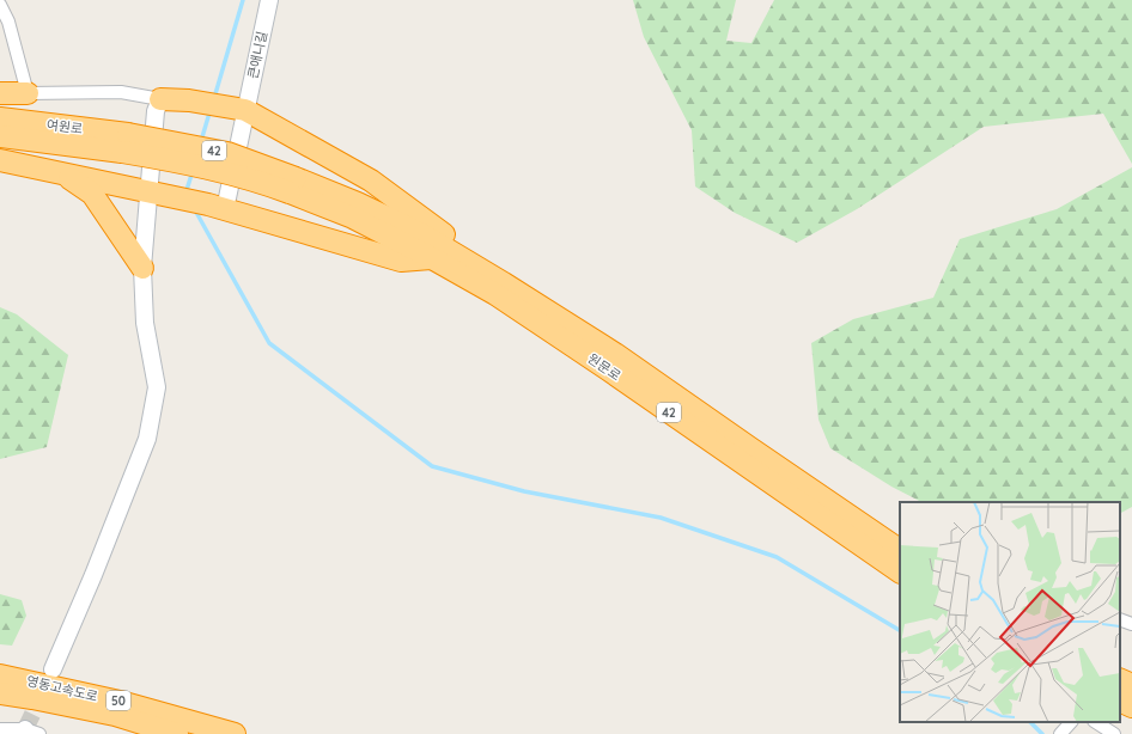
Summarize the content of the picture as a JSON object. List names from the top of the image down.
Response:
{
  "streets": {
    "highway": [
      "여원로",
      "42",
      "원문로",
      "영동고속도로",
      "50"
    ],
    "street": ["큰애니길"]
  },
  "crossings": [
    ["여원로", "42"],
    ["42", "원문로"]
  ]
}
